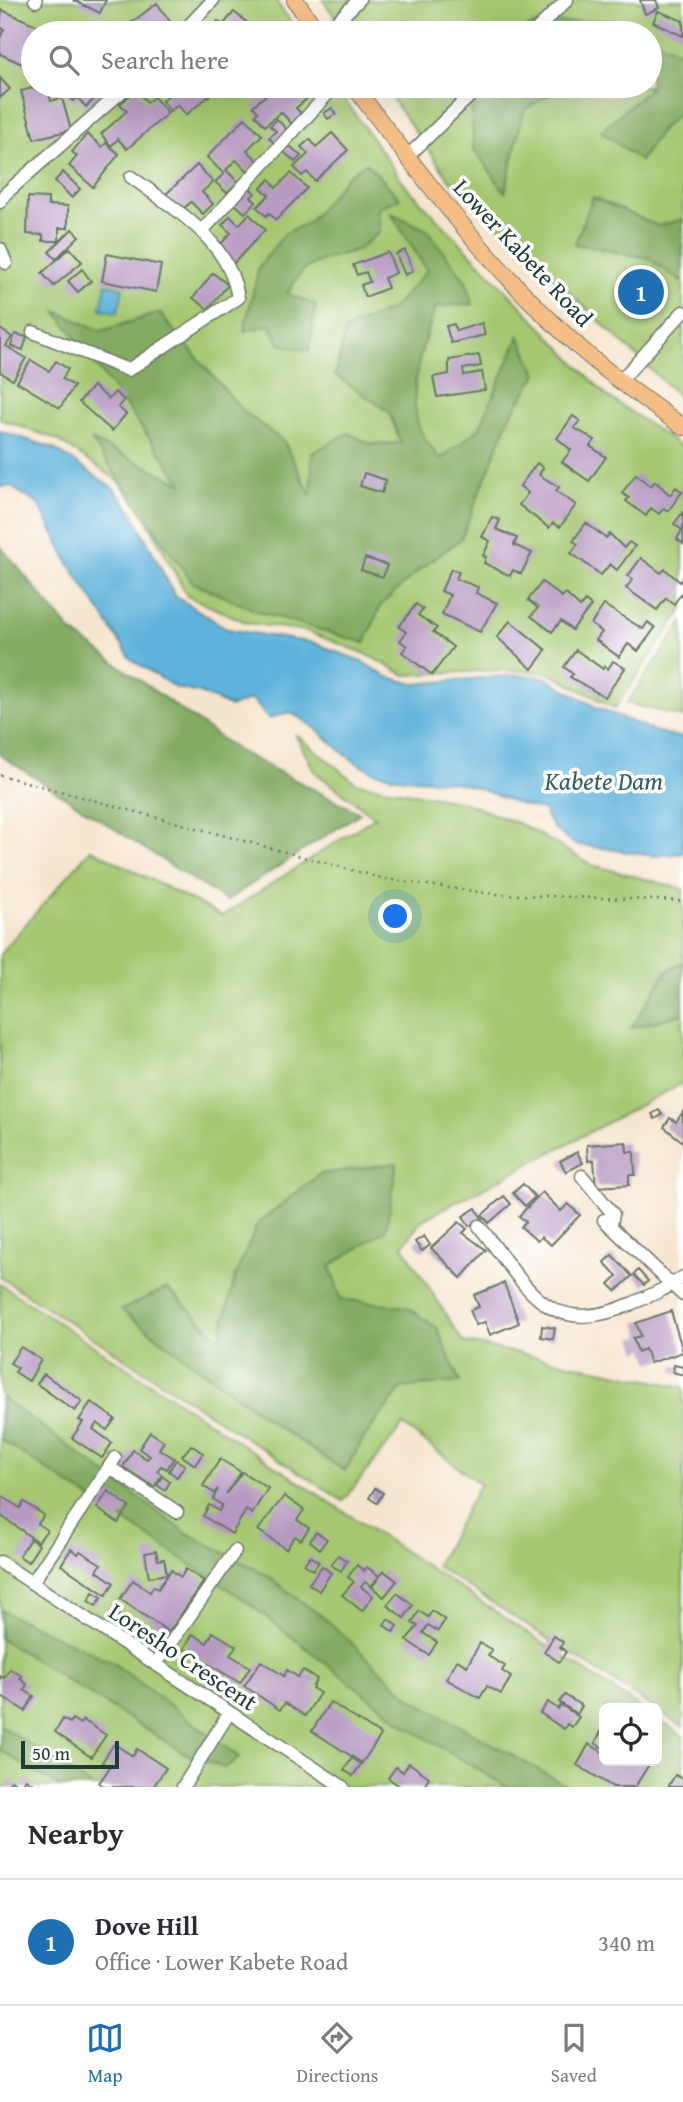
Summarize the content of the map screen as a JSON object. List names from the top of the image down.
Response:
{
  "streets": {
    "main road": ["Lower Kabete Road"],
    "street": ["Loresho Crescent"]
  },
  "water": ["Kabete Dam"],
  "scale_bar": "50 m",
  "page": {
    "search": "Search here",
    "pins": "1",
    "scale": "50 m",
    "heading": "Nearby",
    "list": [
      {
        "mark": "1",
        "name": "Dove Hill",
        "note": "Office · Lower Kabete Road",
        "value": "340 m"
      }
    ],
    "nav": ["Map", "Directions", "Saved"]
  }
}
